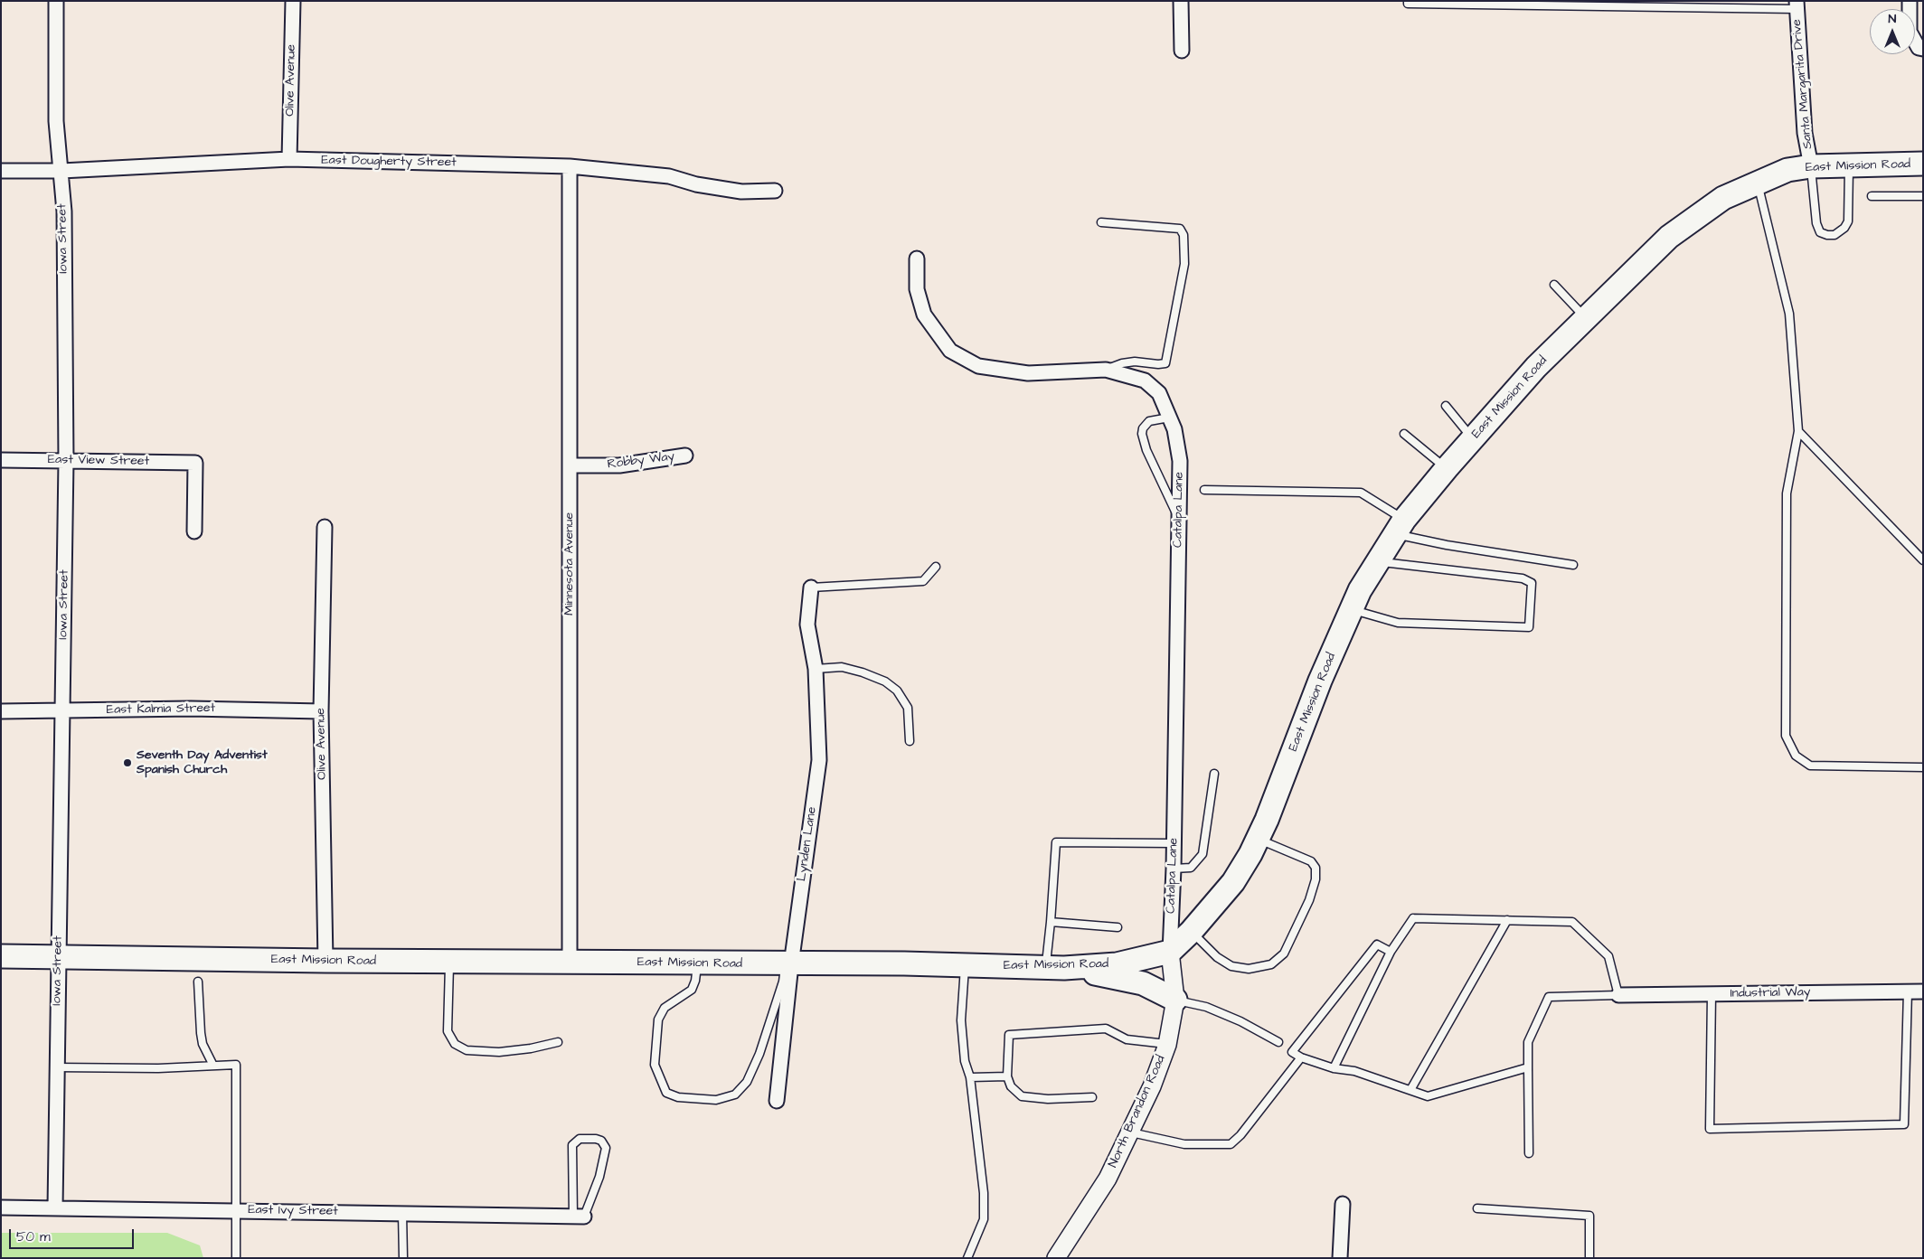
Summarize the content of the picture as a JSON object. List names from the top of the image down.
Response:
{
  "streets": {
    "main road": ["East Mission Road"],
    "street": [
      "Olive Avenue",
      "Santa Margarita Drive",
      "East Dougherty Street",
      "Iowa Street",
      "East View Street",
      "Robby Way",
      "Catalpa Lane",
      "Minnesota Avenue",
      "East Kalmia Street",
      "Lynden Lane",
      "Industrial Way",
      "North Brandon Road",
      "East Ivy Street"
    ]
  },
  "crossings": [
    ["Olive Avenue", "East Dougherty Street"],
    ["Olive Avenue", "East Mission Road"],
    ["Olive Avenue", "East Kalmia Street"],
    ["Santa Margarita Drive", "East Mission Road"],
    ["East Dougherty Street", "Iowa Street"],
    ["East Dougherty Street", "Minnesota Avenue"],
    ["East Mission Road", "Iowa Street"],
    ["East Mission Road", "Catalpa Lane"],
    ["East Mission Road", "Minnesota Avenue"],
    ["East Mission Road", "Lynden Lane"],
    ["East Mission Road", "North Brandon Road"],
    ["Iowa Street", "East View Street"],
    ["Iowa Street", "East Kalmia Street"],
    ["Iowa Street", "East Ivy Street"],
    ["Robby Way", "Minnesota Avenue"],
    ["Catalpa Lane", "North Brandon Road"]
  ],
  "places": ["Seventh Day Adventist Spanish Church"],
  "scale_bar": "50 m",
  "north": "top"
}
